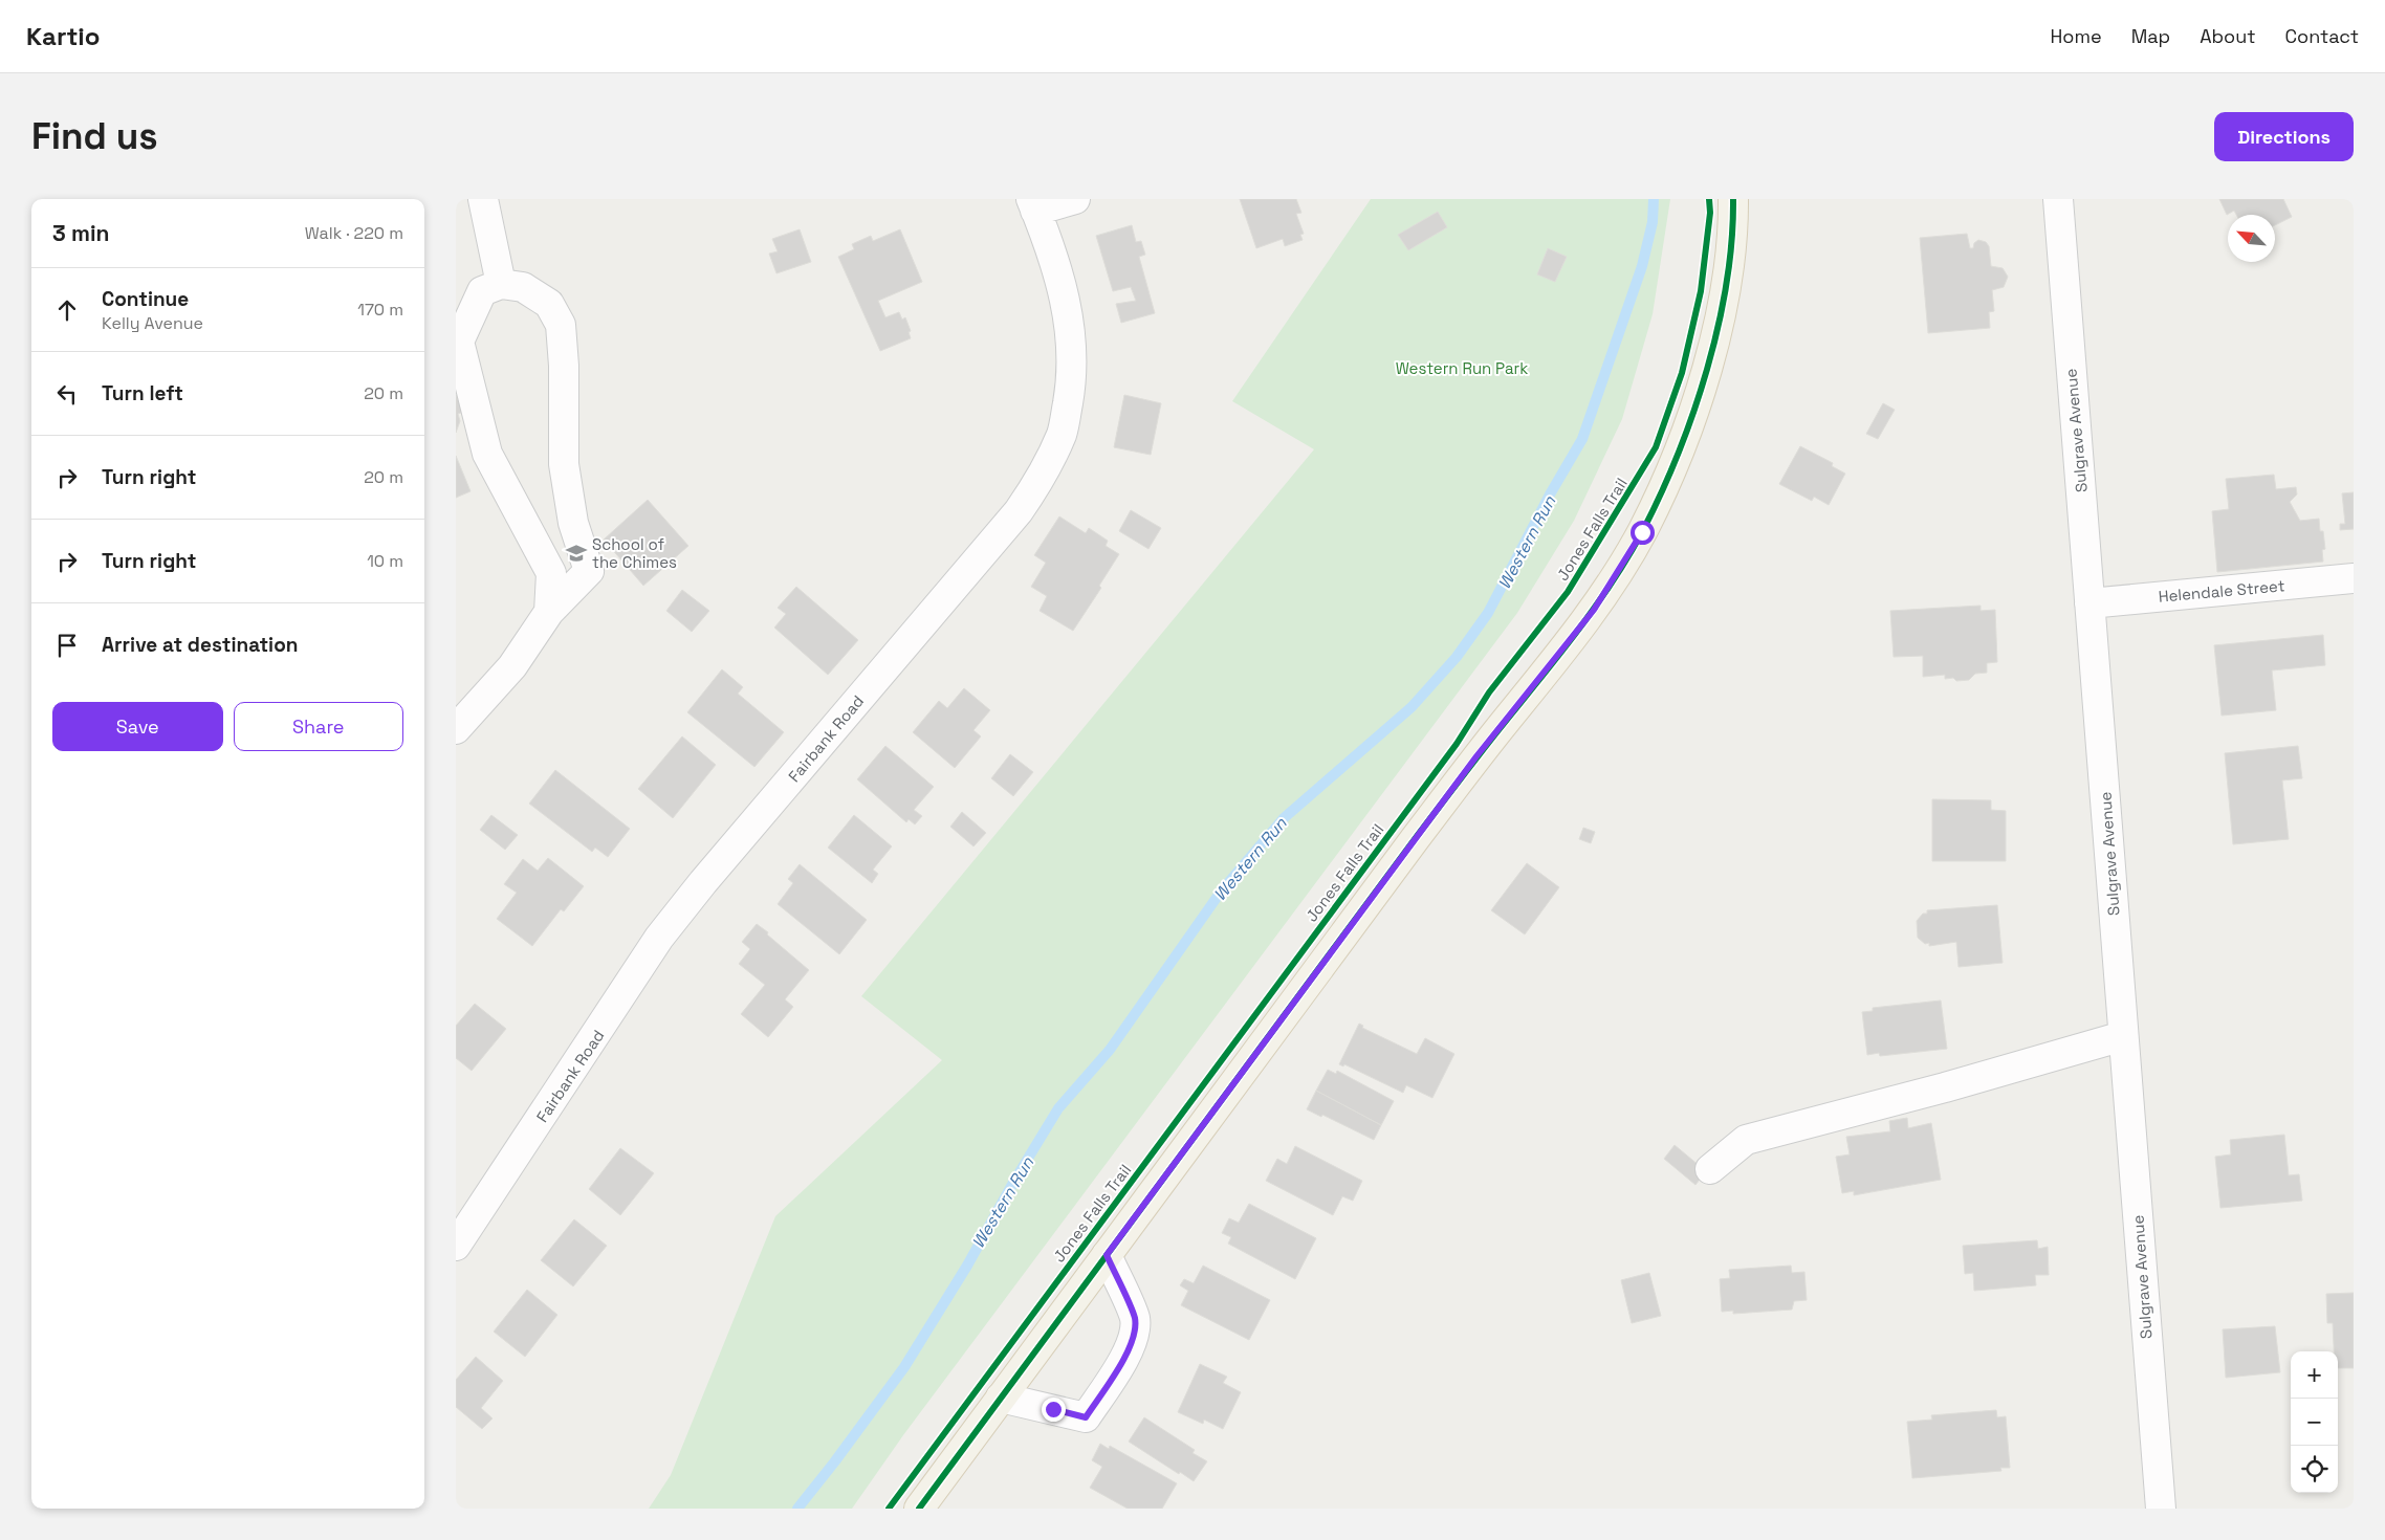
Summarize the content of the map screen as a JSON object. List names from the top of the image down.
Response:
{
  "streets": {
    "street": ["Sulgrave Avenue", "Helendale Street", "Fairbank Road"],
    "cycle path": ["Jones Falls Trail"]
  },
  "crossings": [
    ["Sulgrave Avenue", "Helendale Street"]
  ],
  "water": ["Western Run"],
  "parks": ["Western Run Park"],
  "places": {
    "school or university": ["School of the Chimes"]
  },
  "north": "top left",
  "page": {
    "header": "Kartio",
    "nav": [
      "Home",
      "Map",
      "About",
      "Contact"
    ],
    "buttons": [
      "Directions",
      ["Save", "Share"]
    ],
    "title": "Find us",
    "heading": ["3 min", "Walk · 220 m"],
    "list": [
      ["Continue", "Kelly Avenue", "170 m"],
      ["Turn left", "20 m"],
      ["Turn right", "20 m"],
      ["Turn right", "10 m"],
      "Arrive at destination"
    ],
    "map_buttons": ["+", "−"]
  }
}
